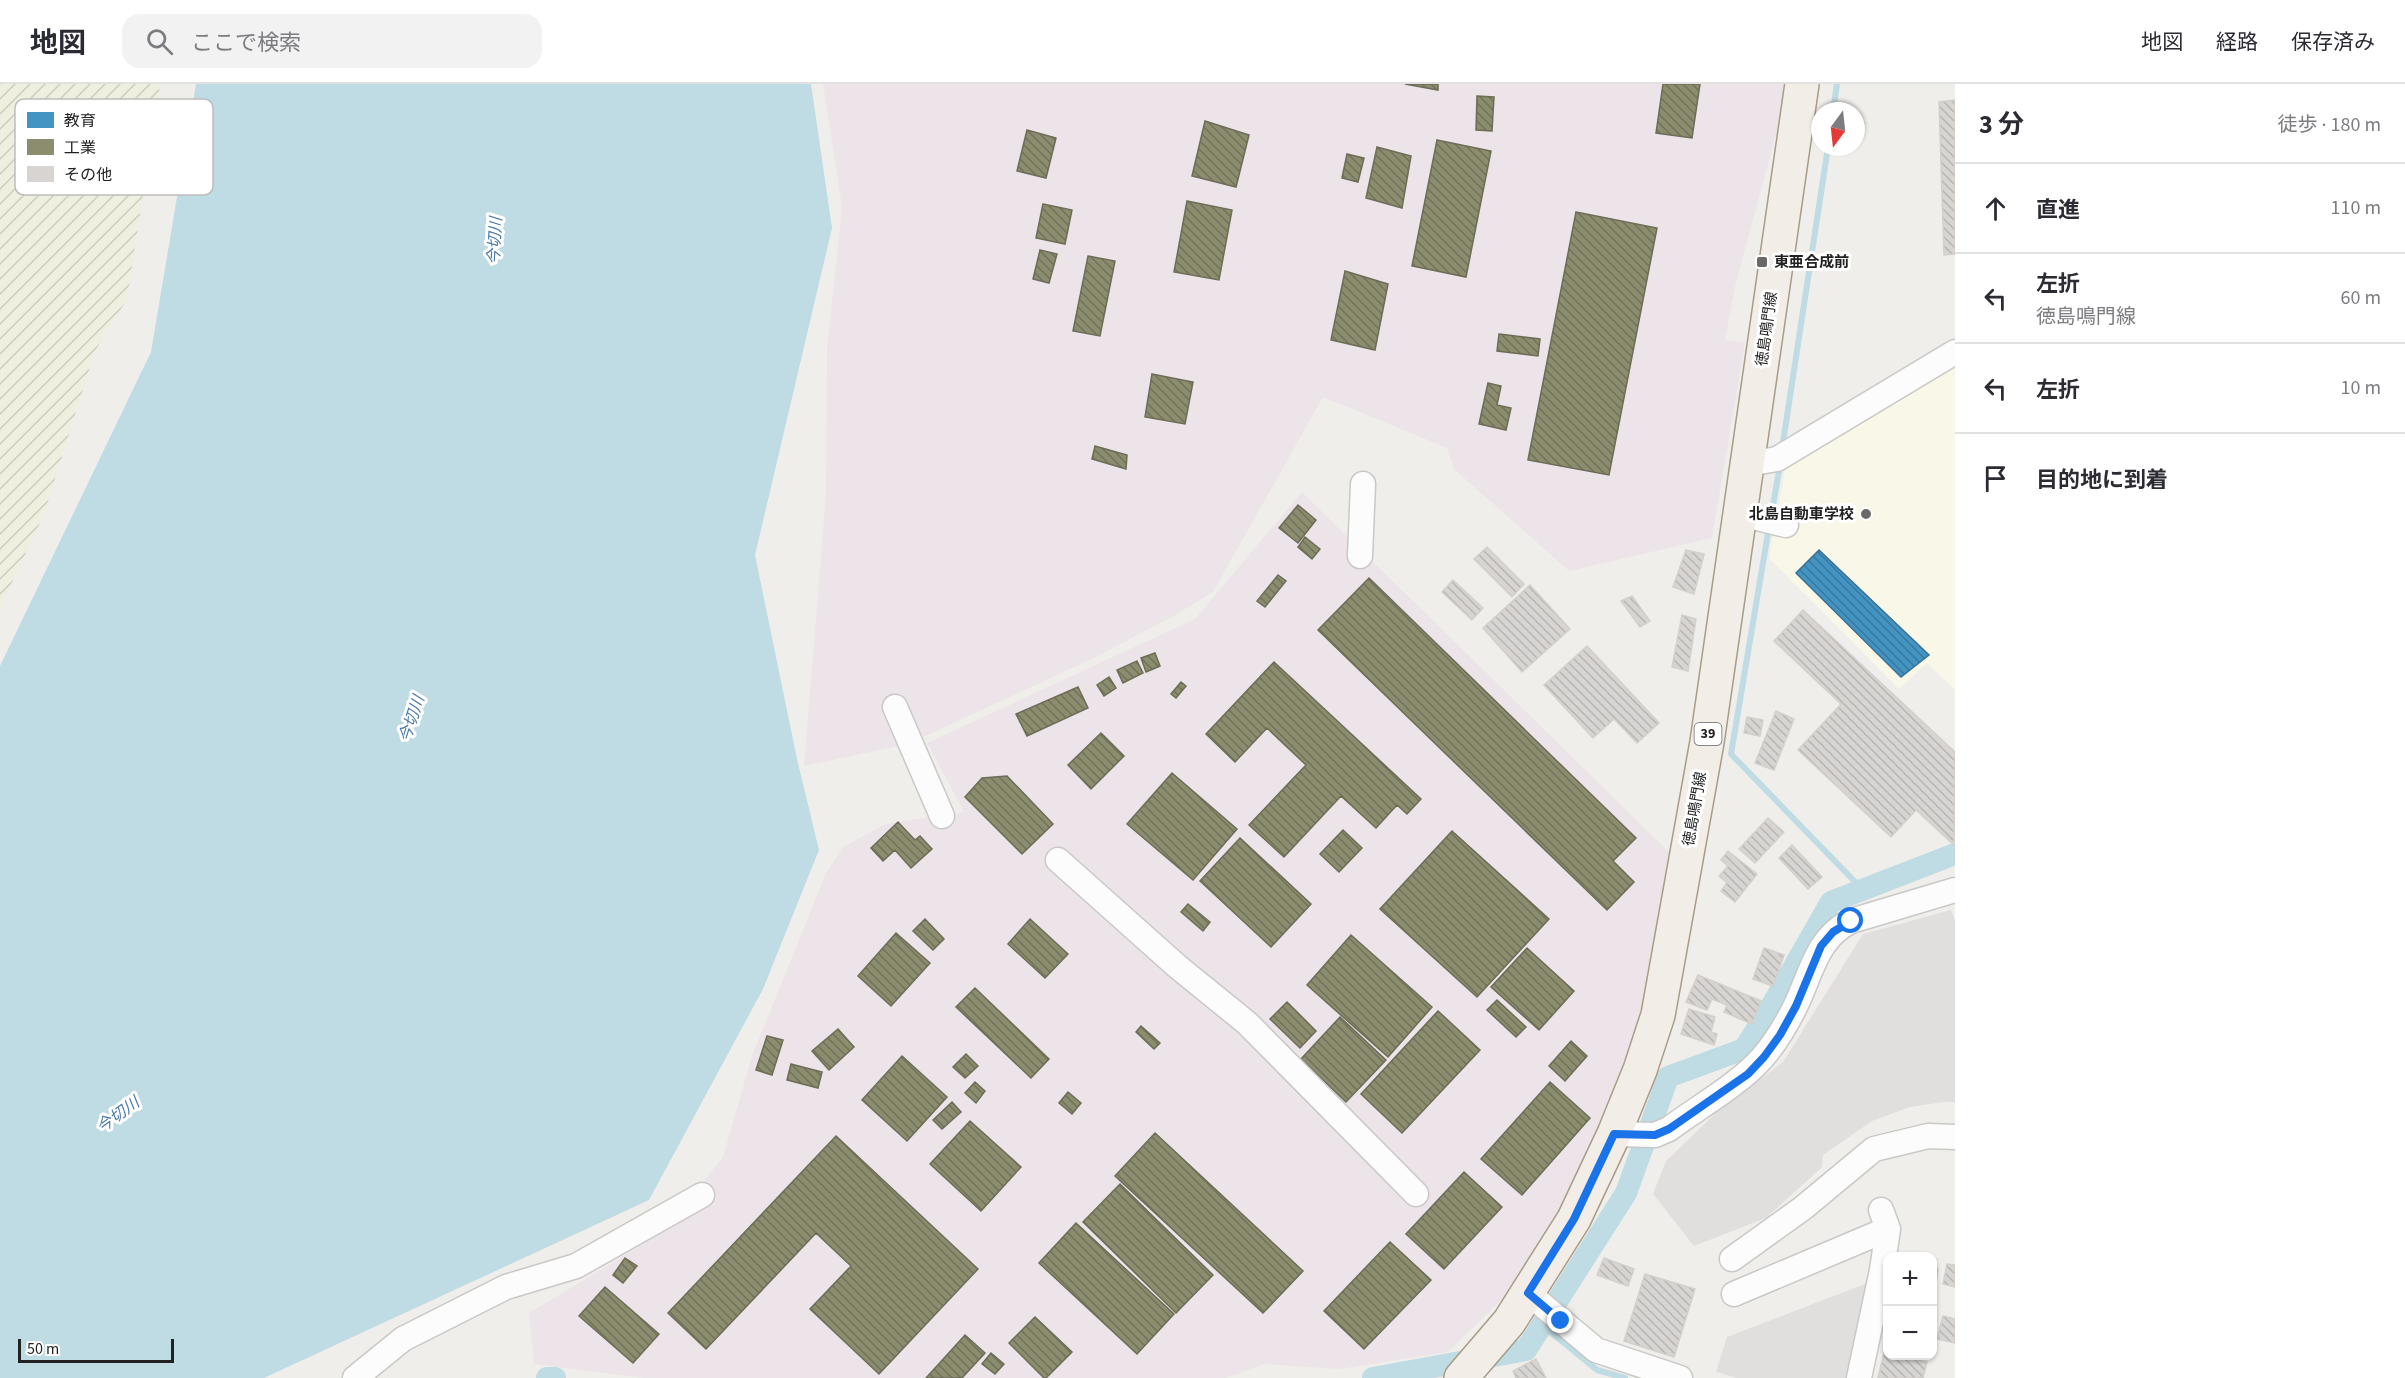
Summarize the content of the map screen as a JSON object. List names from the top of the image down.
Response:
{
  "streets": {
    "main road": ["徳島鳴門線", "39"]
  },
  "water": ["今切川"],
  "places": {
    "transit": ["東亜合成前"],
    "other": ["北島自動車学校"]
  },
  "legend": ["教育", "工業", "その他"],
  "scale_bar": "50 m",
  "north": "bottom",
  "page": {
    "header": "地図",
    "search": "ここで検索",
    "nav": ["地図", "経路", "保存済み"],
    "heading": ["3 分", "徒歩 · 180 m"],
    "list": [
      ["直進", "110 m"],
      ["左折", "徳島鳴門線", "60 m"],
      ["左折", "10 m"],
      "目的地に到着"
    ],
    "map_buttons": ["+", "−"],
    "scale": "50 m"
  }
}
